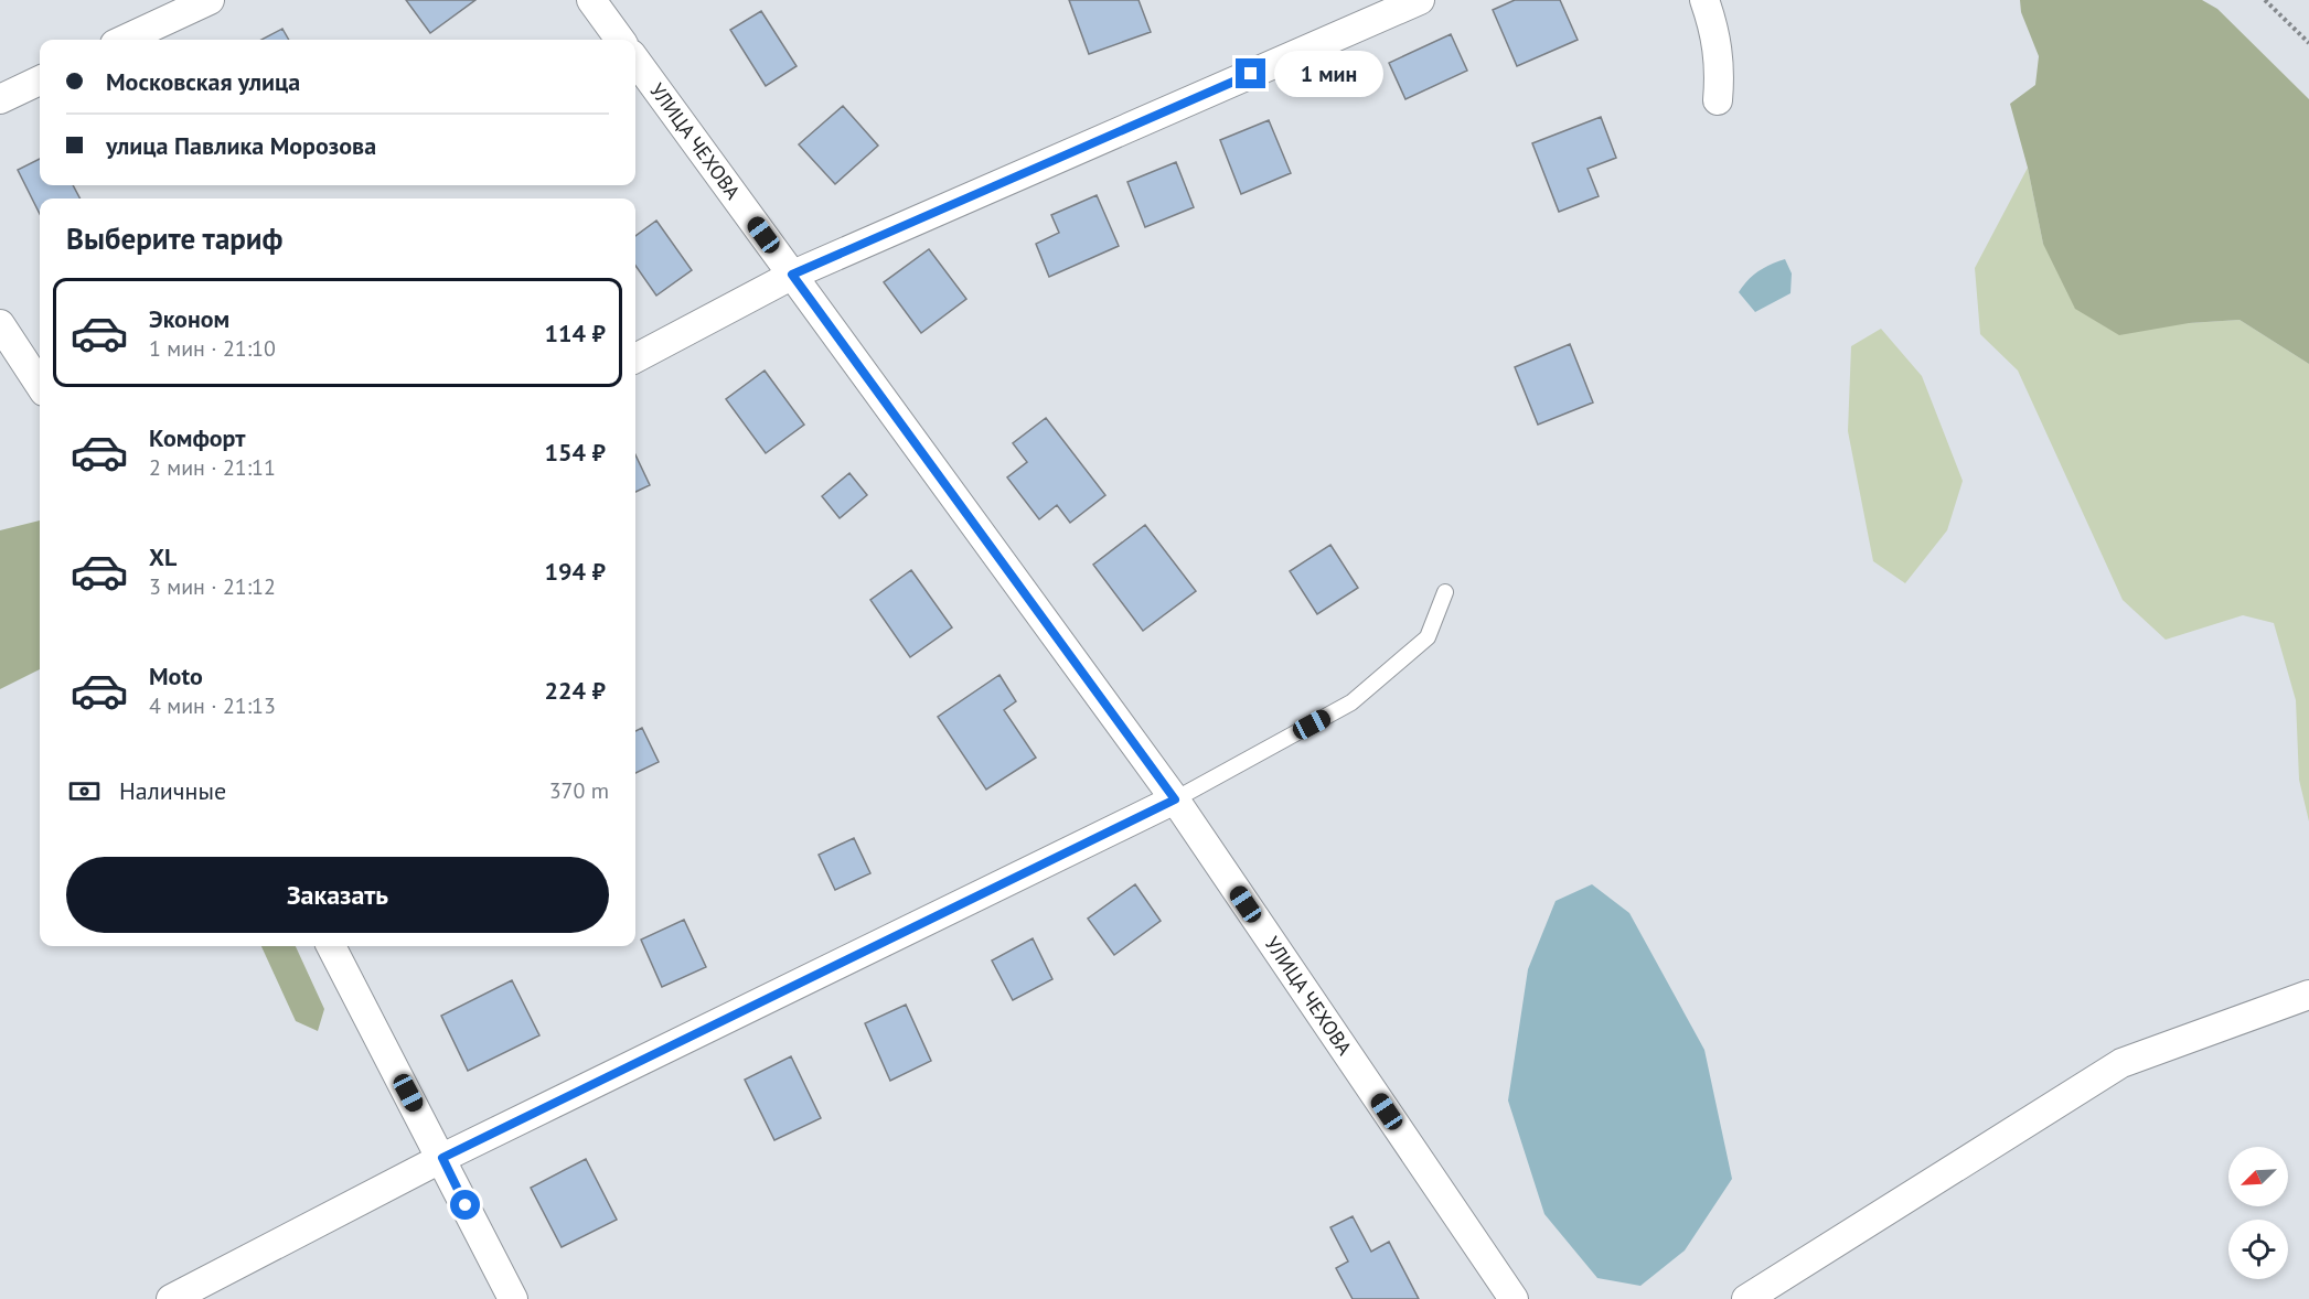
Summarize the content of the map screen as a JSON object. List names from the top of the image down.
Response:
{
  "streets": {
    "street": ["УЛИЦА ЧЕХОВА"]
  },
  "north": "bottom left",
  "page": {
    "banner": ["Московская улица", "улица Павлика Морозова"],
    "bubble": "1 мин",
    "heading": "Выберите тариф",
    "list": [
      {
        "name": "Эконом",
        "note": "1 мин · 21:10",
        "value": "114 ₽"
      },
      {
        "name": "Комфорт",
        "note": "2 мин · 21:11",
        "value": "154 ₽"
      },
      {
        "name": "XL",
        "note": "3 мин · 21:12",
        "value": "194 ₽"
      },
      {
        "name": "Moto",
        "note": "4 мин · 21:13",
        "value": "224 ₽"
      }
    ],
    "pay": ["Наличные", "370 m"],
    "buttons": "Заказать"
  }
}
